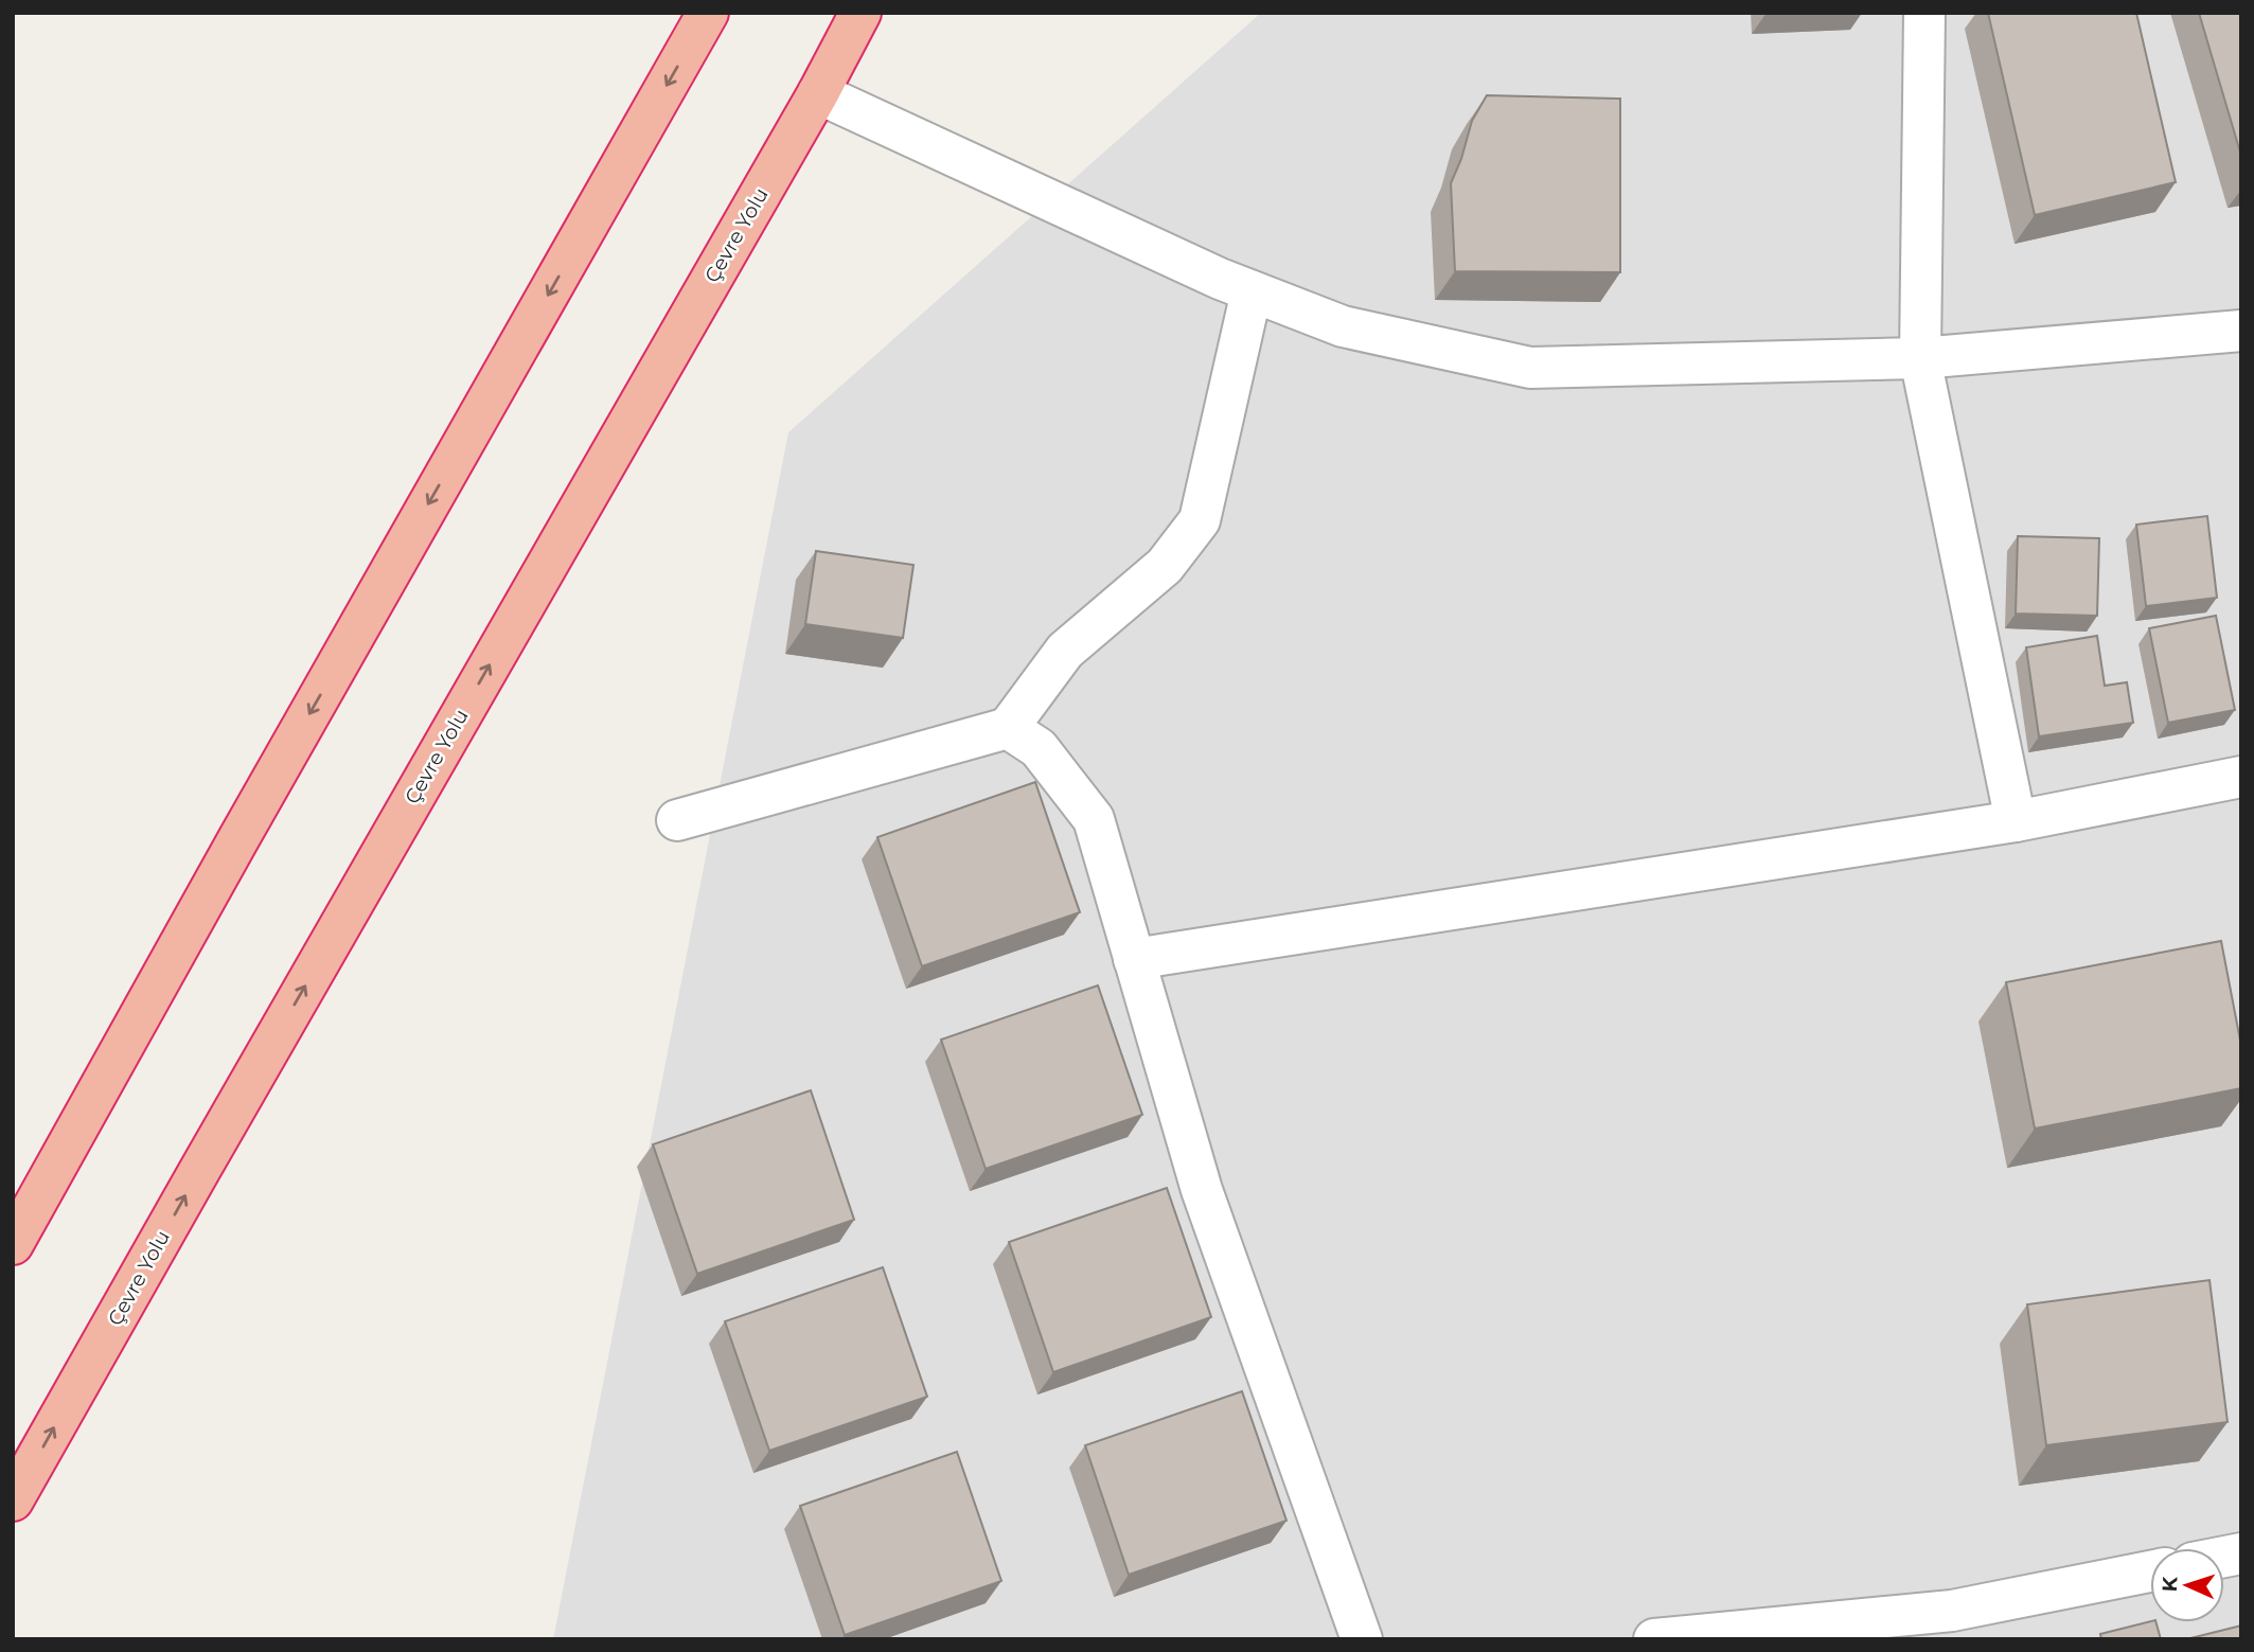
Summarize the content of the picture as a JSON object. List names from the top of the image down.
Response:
{
  "streets": {
    "highway": ["Çevre Yolu"]
  },
  "north": "left"
}
